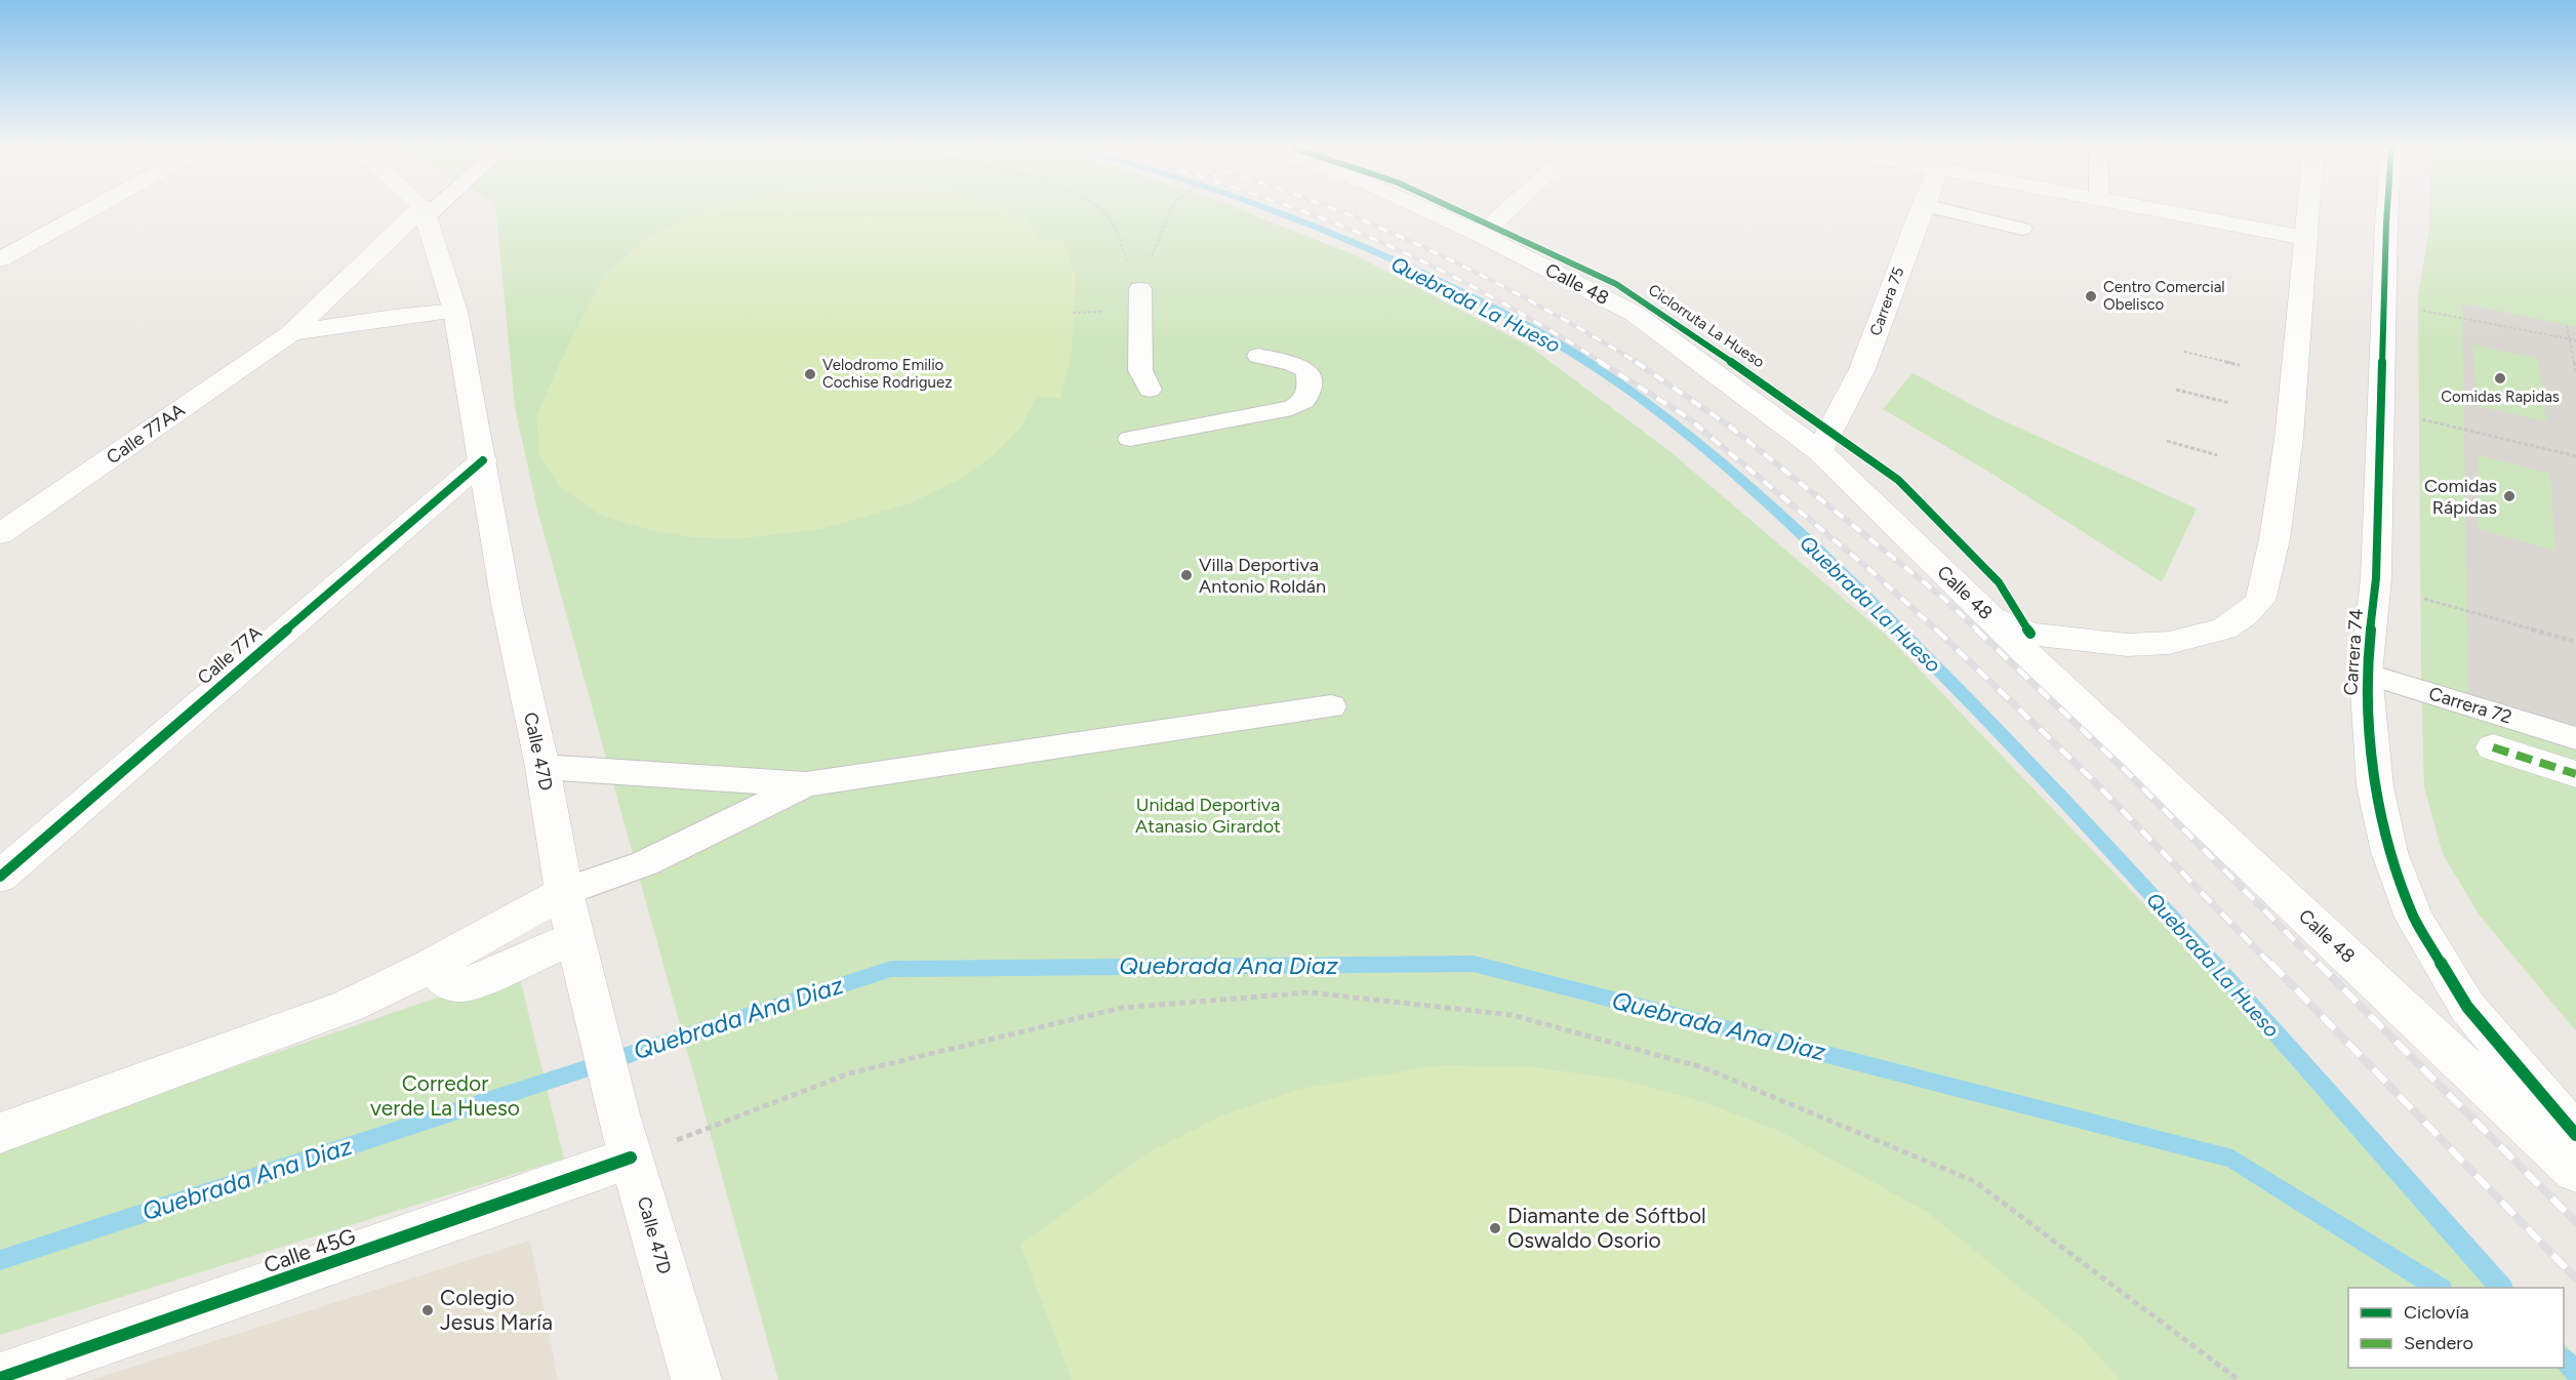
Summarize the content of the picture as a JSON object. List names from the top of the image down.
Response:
{
  "streets": {
    "main road": [
      "Calle 48",
      "Carrera 75",
      "Calle 77AA",
      "Carrera 74",
      "Calle 77A",
      "Calle 47D",
      "Calle 45G"
    ],
    "lane": ["Carrera 72"],
    "cycle path": ["Ciclorruta La Hueso"]
  },
  "crossings": [
    ["Calle 48", "Carrera 75"],
    ["Calle 77AA", "Calle 47D"],
    ["Carrera 74", "Carrera 72"],
    ["Calle 77A", "Calle 47D"],
    ["Calle 47D", "Calle 45G"]
  ],
  "water": ["Quebrada La Hueso", "Quebrada Ana Diaz"],
  "parks": ["Unidad Deportiva Atanasio Girardot", "Corredor verde La Hueso"],
  "places": [
    "Centro Comercial Obelisco",
    "Velodromo Emilio Cochise Rodriguez",
    "Comidas Rapidas",
    "Comidas Rápidas",
    "Villa Deportiva Antonio Roldán",
    "Diamante de Sóftbol Oswaldo Osorio",
    "Colegio Jesus María"
  ],
  "legend": ["Ciclovía", "Sendero"]
}
